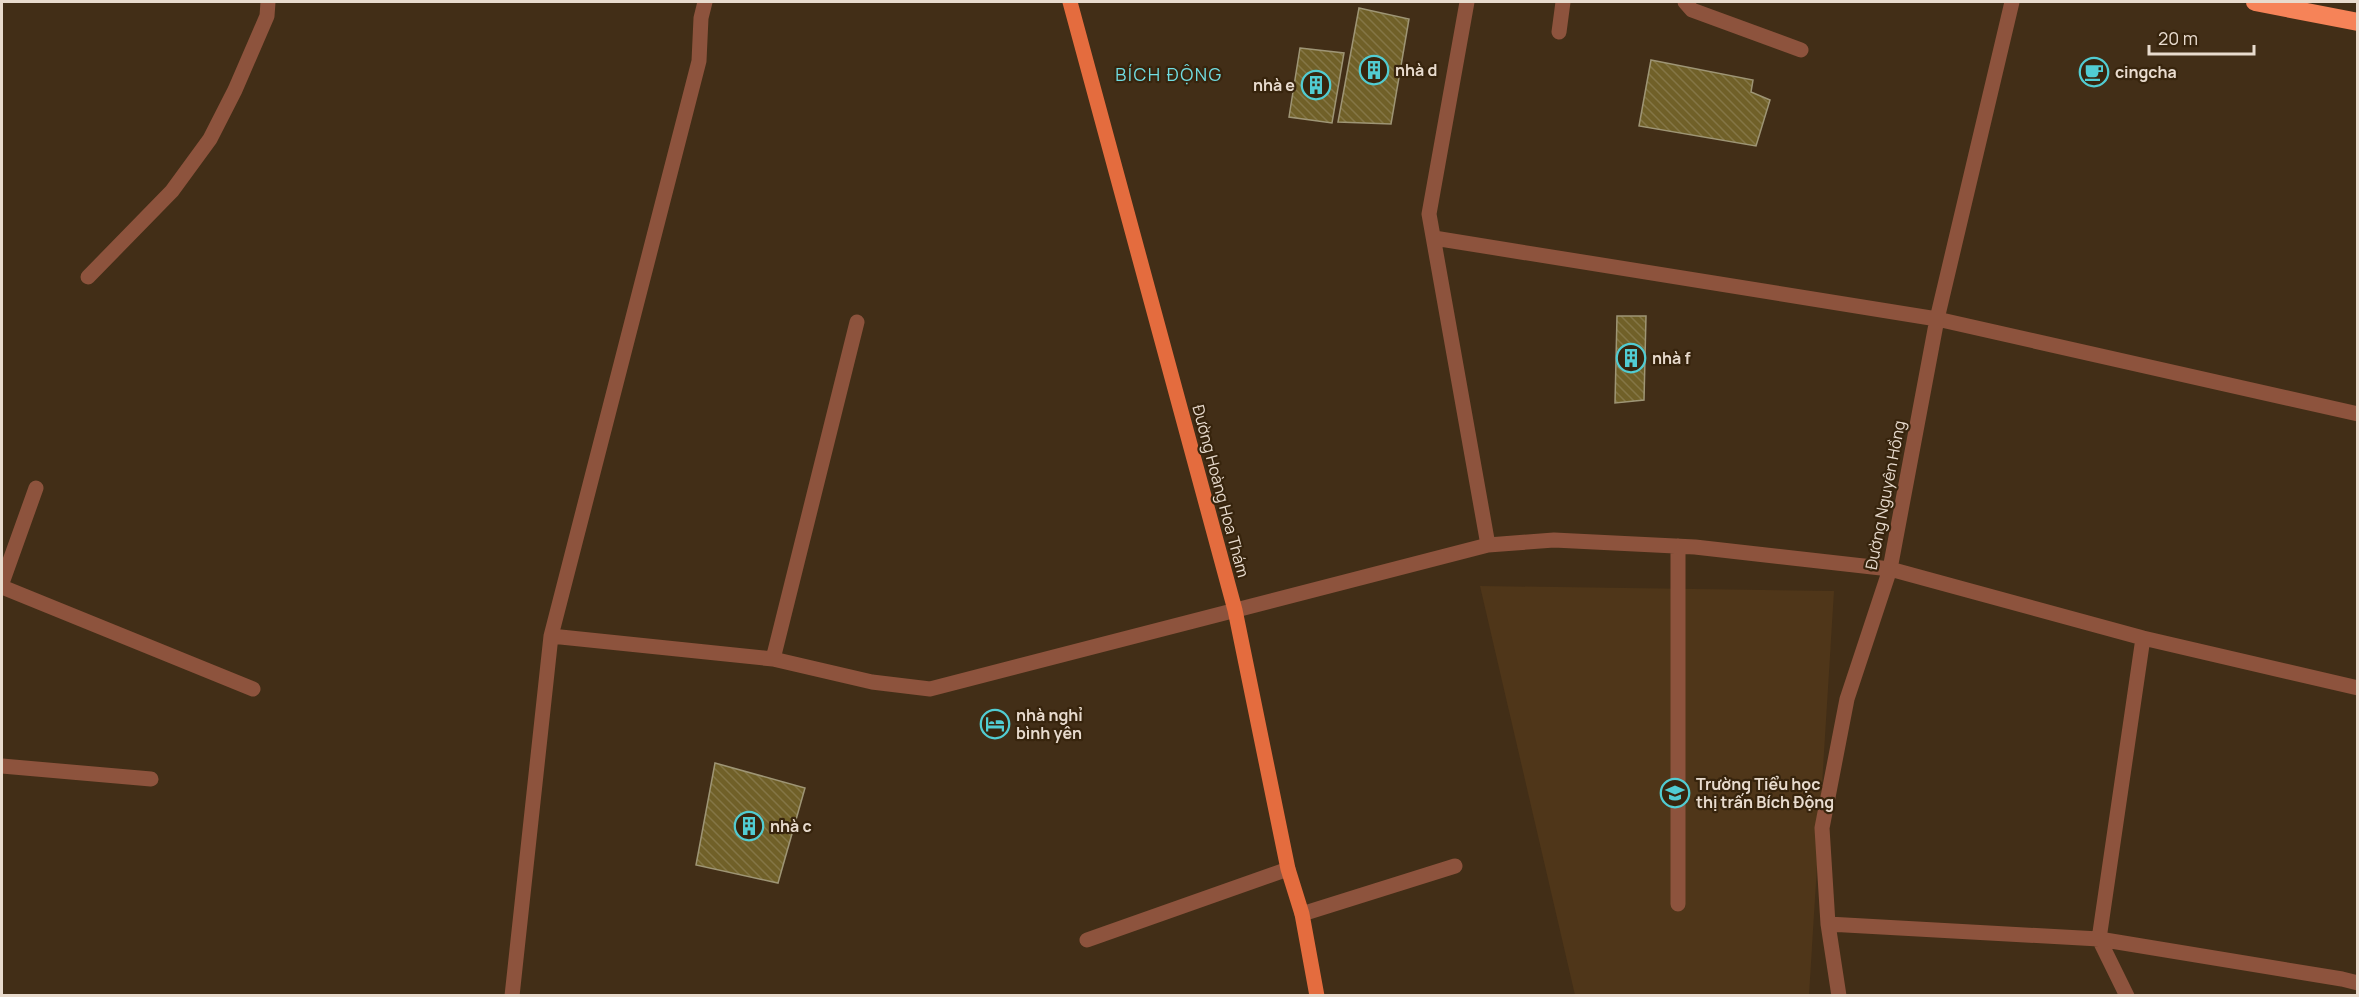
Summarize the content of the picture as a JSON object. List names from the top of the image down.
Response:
{
  "streets": {
    "main road": ["Đường Hoàng Hoa Thám"],
    "street": ["Đường Nguyên Hồng"]
  },
  "districts": ["BÍCH ĐỘNG"],
  "places": {
    "building": [
      "nhà d",
      "nhà e",
      "nhà f",
      "nhà c"
    ],
    "cafe": ["cingcha"],
    "hotel": ["nhà nghỉ bình yên"],
    "school or university": ["Trường Tiểu học thị trấn Bích Động"]
  },
  "scale_bar": "20 m"
}
